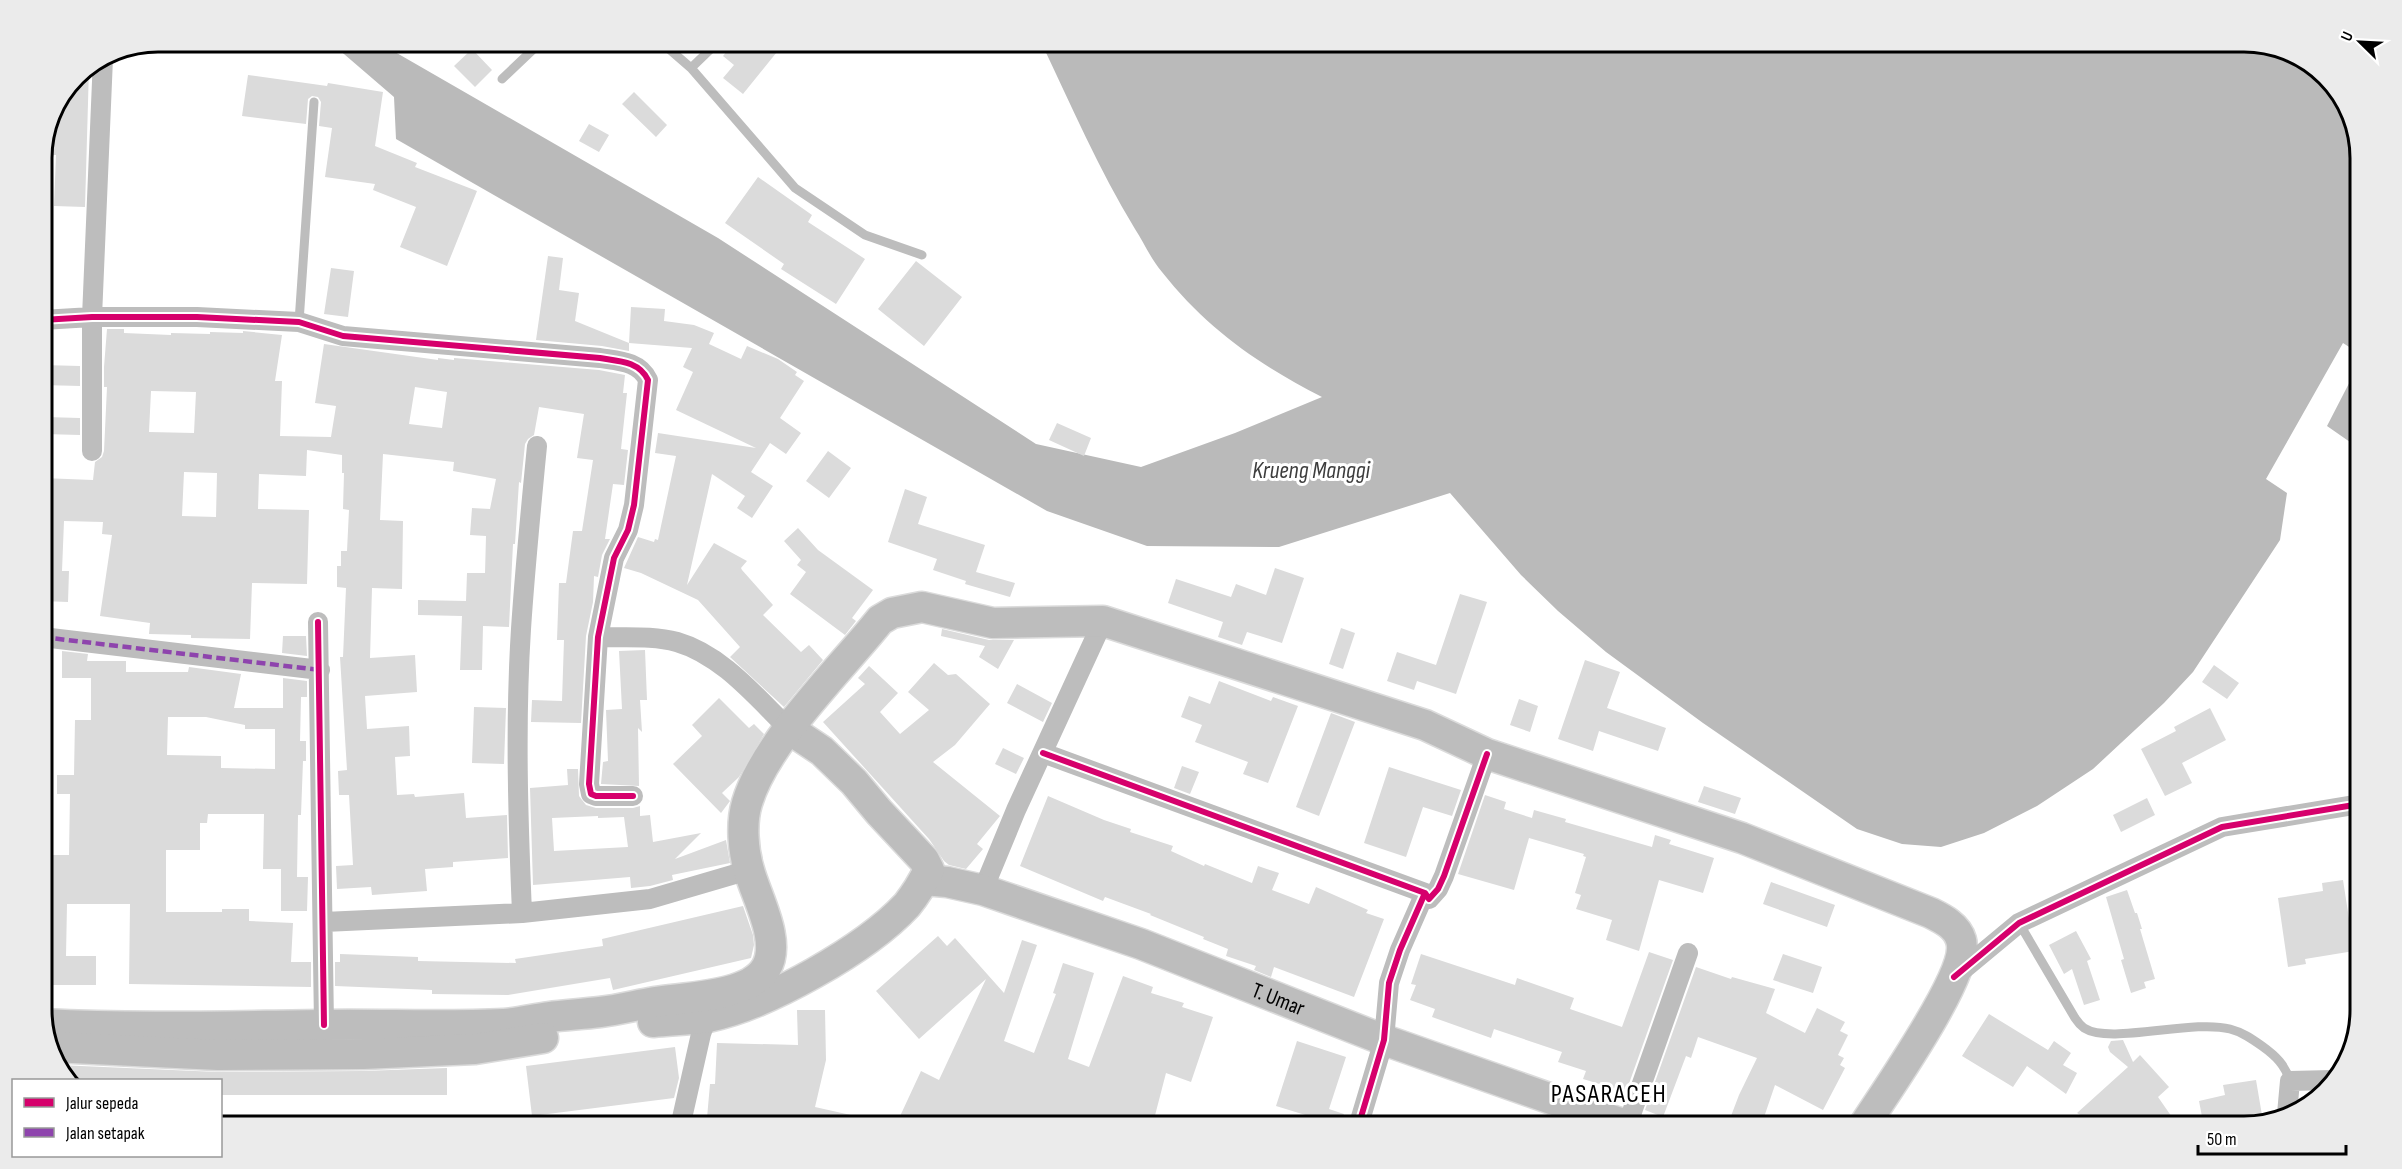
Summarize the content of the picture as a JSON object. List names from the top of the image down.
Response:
{
  "streets": {
    "main road": ["T. Umar"]
  },
  "districts": ["PASARACEH"],
  "water": ["Krueng Manggi"],
  "legend": ["Jalur sepeda", "Jalan setapak"],
  "scale_bar": "50 m",
  "north": "top left"
}
